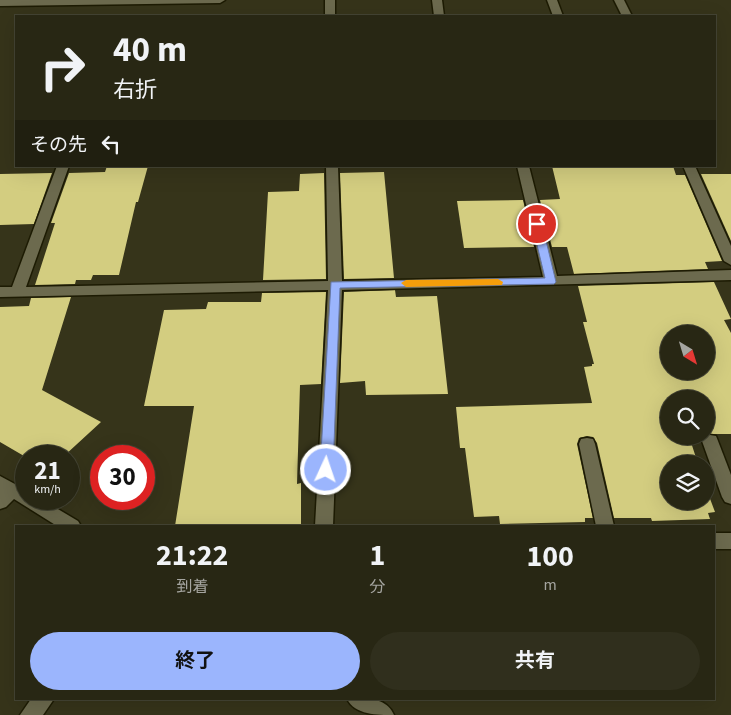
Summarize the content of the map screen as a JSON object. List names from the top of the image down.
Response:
{
  "north": "bottom right",
  "page": {
    "turn": ["40 m", "右折"],
    "then": "その先",
    "speed": "21 km/h",
    "limit": "30",
    "eta": [
      "21:22",
      "到着",
      "1",
      "分",
      "100",
      "m"
    ],
    "buttons": ["終了", "共有"]
  }
}
